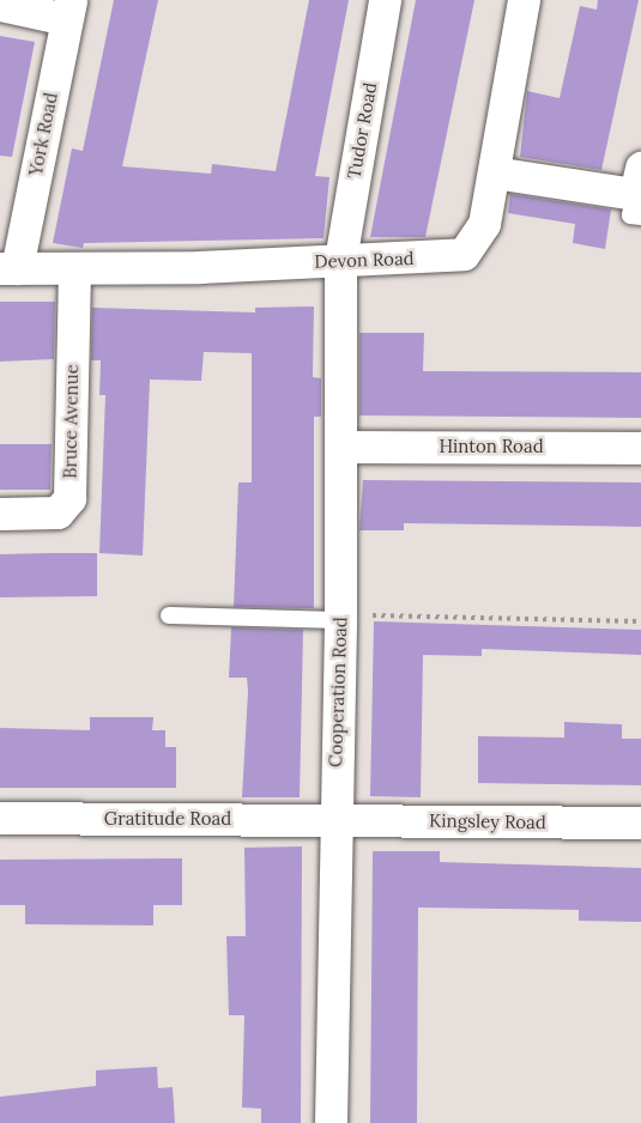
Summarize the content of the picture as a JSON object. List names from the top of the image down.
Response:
{
  "streets": {
    "street": [
      "Tudor Road",
      "York Road",
      "Devon Road",
      "Bruce Avenue",
      "Hinton Road",
      "Cooperation Road",
      "Gratitude Road",
      "Kingsley Road"
    ]
  },
  "crossings": [
    ["Tudor Road", "Devon Road"],
    ["Tudor Road", "Cooperation Road"],
    ["York Road", "Devon Road"],
    ["Devon Road", "Bruce Avenue"],
    ["Devon Road", "Cooperation Road"],
    ["Hinton Road", "Cooperation Road"],
    ["Cooperation Road", "Gratitude Road"],
    ["Cooperation Road", "Kingsley Road"],
    ["Gratitude Road", "Kingsley Road"]
  ]
}
